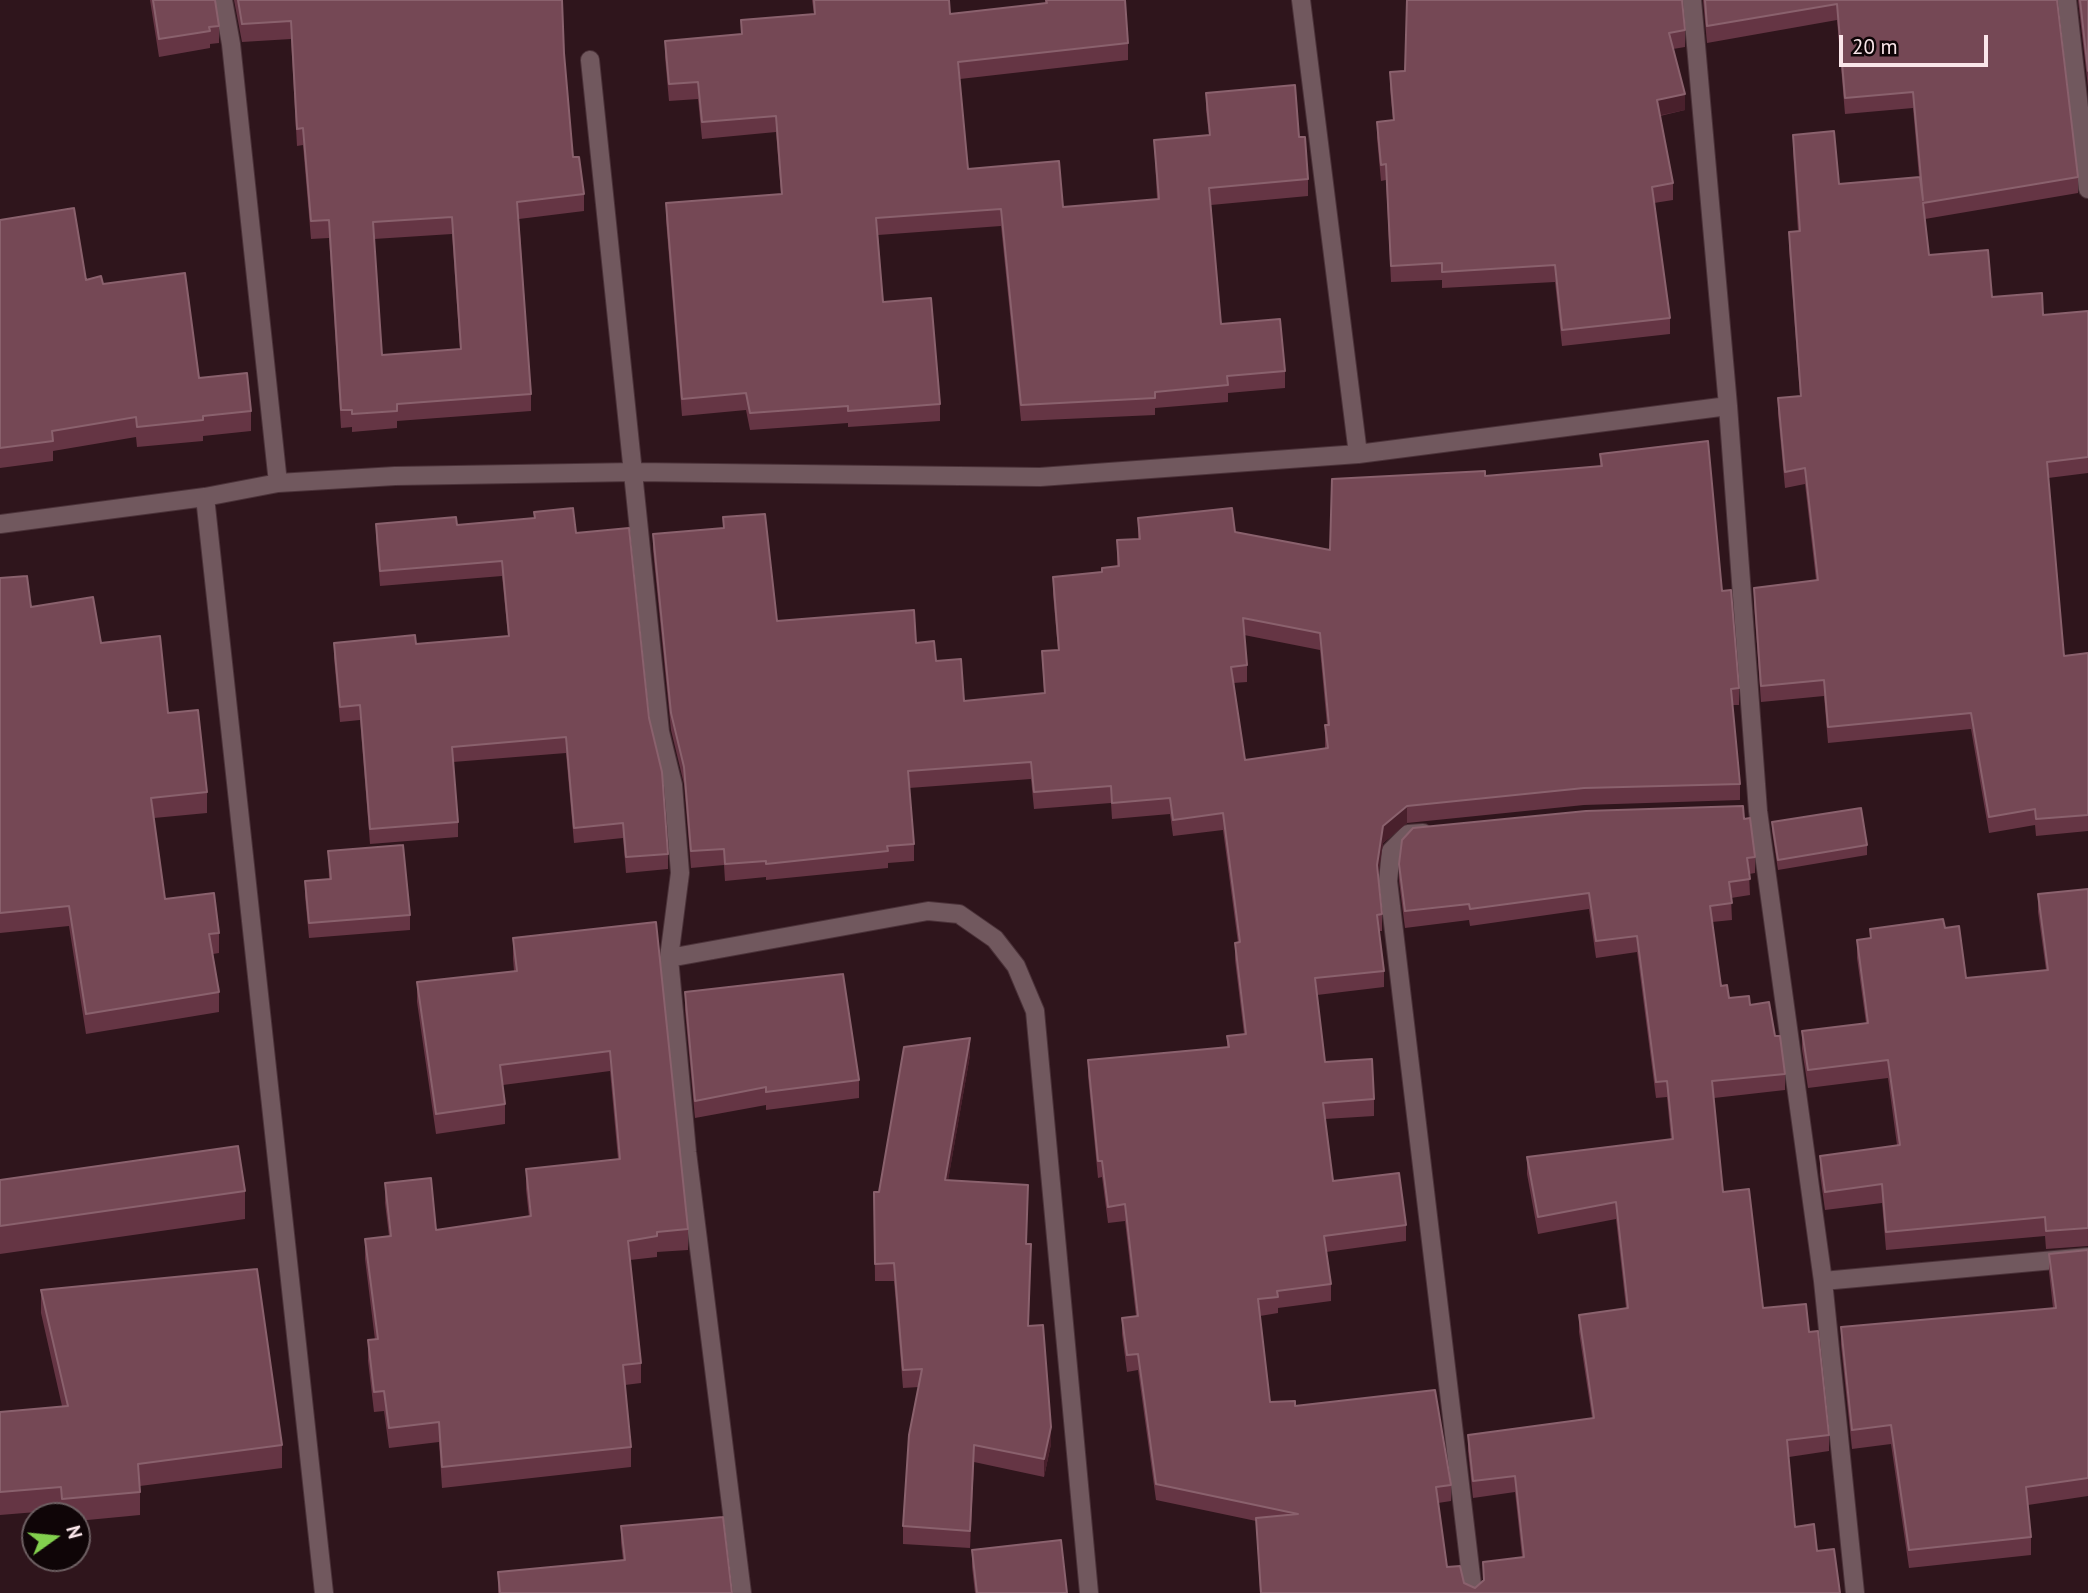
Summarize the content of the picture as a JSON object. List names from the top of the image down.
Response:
{
  "scale_bar": "20 m",
  "north": "right"
}
